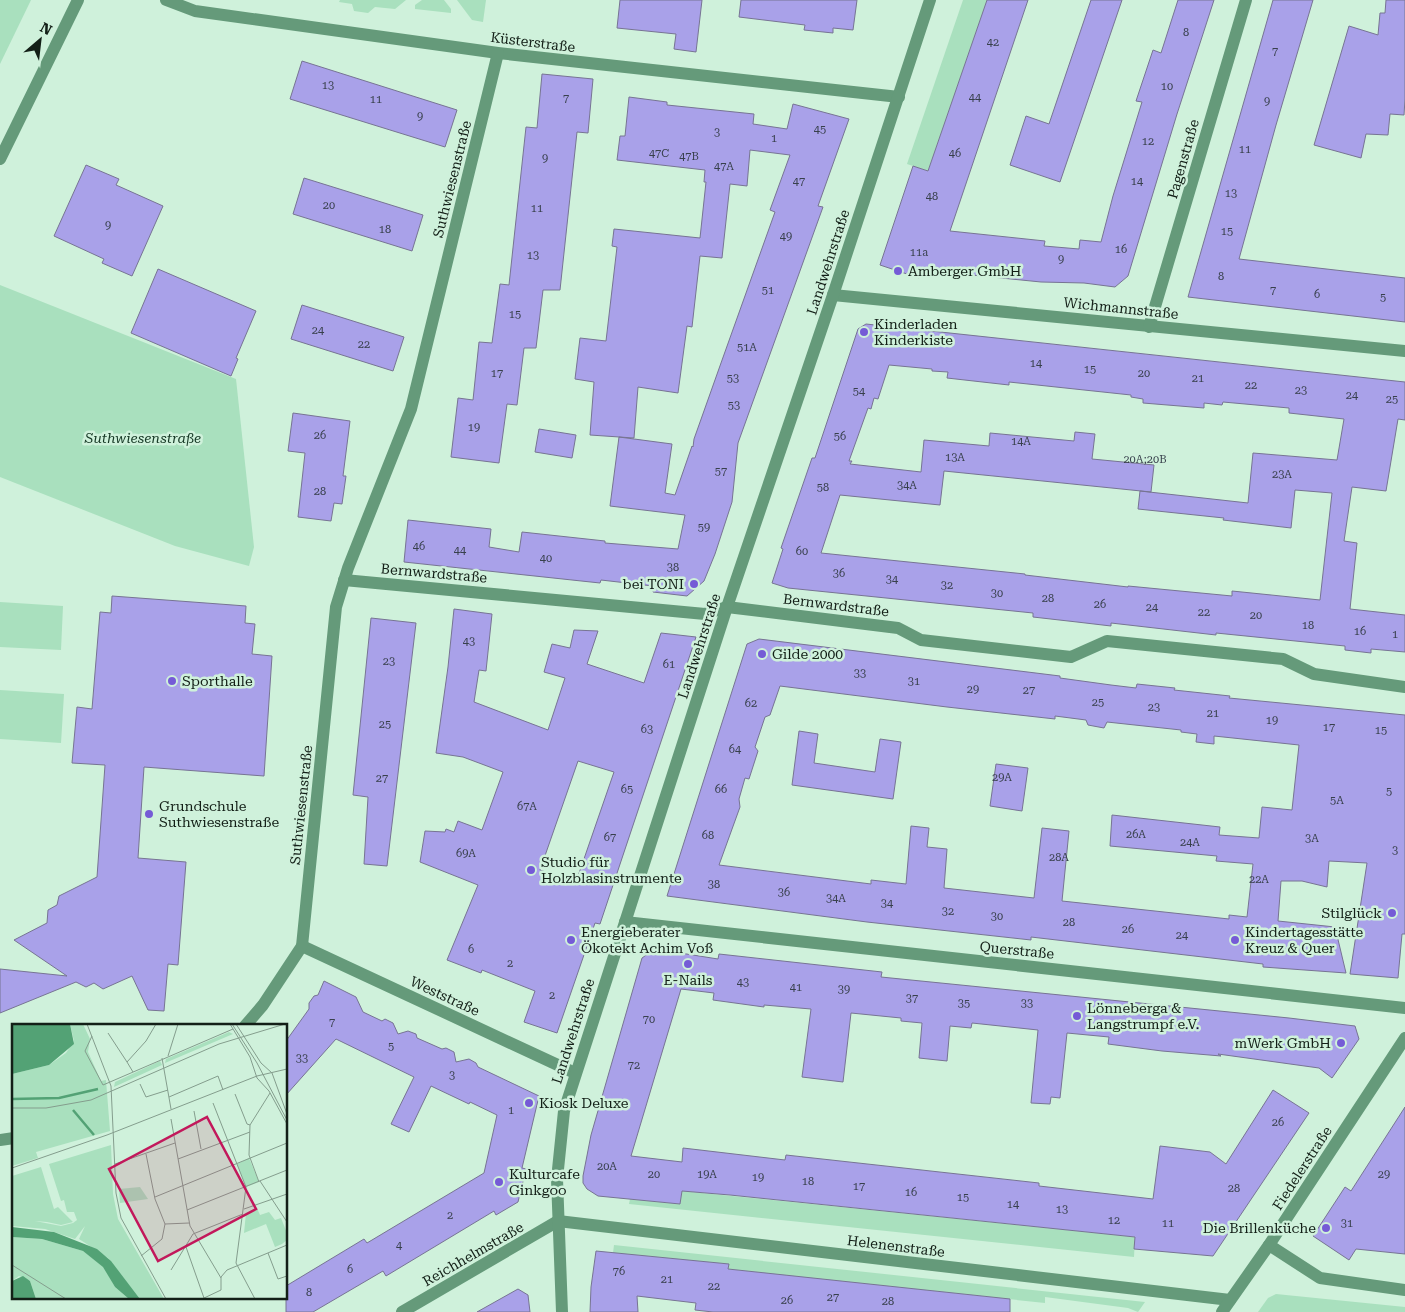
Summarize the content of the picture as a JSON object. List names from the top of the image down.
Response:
{
  "streets": {
    "street": [
      "Küsterstraße",
      "Pagenstraße",
      "Suthwiesenstraße",
      "Landwehrstraße",
      "Wichmannstraße",
      "Bernwardstraße",
      "Querstraße",
      "Weststraße",
      "Fiedelerstraße",
      "Helenenstraße",
      "Reichhelmstraße"
    ]
  },
  "crossings": [
    ["Küsterstraße", "Suthwiesenstraße"],
    ["Küsterstraße", "Landwehrstraße"],
    ["Pagenstraße", "Wichmannstraße"],
    ["Suthwiesenstraße", "Bernwardstraße"],
    ["Suthwiesenstraße", "Weststraße"],
    ["Landwehrstraße", "Wichmannstraße"],
    ["Landwehrstraße", "Bernwardstraße"],
    ["Landwehrstraße", "Querstraße"],
    ["Landwehrstraße", "Weststraße"],
    ["Landwehrstraße", "Helenenstraße"],
    ["Landwehrstraße", "Reichhelmstraße"],
    ["Fiedelerstraße", "Helenenstraße"],
    ["Helenenstraße", "Reichhelmstraße"]
  ],
  "parks": ["Suthwiesenstraße"],
  "places": [
    "Amberger GmbH",
    "Kinderladen Kinderkiste",
    "bei TONI",
    "Gilde 2000",
    "Sporthalle",
    "Grundschule Suthwiesenstraße",
    "Studio für Holzblasinstrumente",
    "Stilglück",
    "Energieberater Ökotekt Achim Voß",
    "Kindertagesstätte Kreuz & Quer",
    "E-Nails",
    "Lönneberga & Langstrumpf e.V.",
    "mWerk GmbH",
    "Kiosk Deluxe",
    "Kulturcafe Ginkgoo",
    "Die Brillenküche"
  ],
  "house_numbers": [
    "8",
    "42",
    "7",
    "13",
    "10",
    "44",
    "7",
    "11",
    "9",
    "9",
    "45",
    "3",
    "1",
    "12",
    "11",
    "47C",
    "46",
    "47B",
    "9",
    "47A",
    "47",
    "14",
    "13",
    "48",
    "20",
    "11",
    "9",
    "18",
    "15",
    "49",
    "16",
    "11a",
    "13",
    "9",
    "8",
    "51",
    "7",
    "6",
    "5",
    "15",
    "24",
    "22",
    "51A",
    "14",
    "15",
    "17",
    "20",
    "53",
    "21",
    "22",
    "23",
    "54",
    "24",
    "25",
    "53",
    "19",
    "26",
    "56",
    "14A",
    "13A",
    "20A;20B",
    "57",
    "23A",
    "34A",
    "58",
    "28",
    "59",
    "46",
    "44",
    "60",
    "40",
    "38",
    "36",
    "34",
    "32",
    "30",
    "28",
    "26",
    "24",
    "22",
    "20",
    "18",
    "16",
    "1",
    "43",
    "23",
    "61",
    "33",
    "31",
    "29",
    "27",
    "25",
    "62",
    "23",
    "21",
    "19",
    "25",
    "17",
    "63",
    "15",
    "64",
    "29A",
    "27",
    "65",
    "66",
    "5",
    "5A",
    "67A",
    "26A",
    "68",
    "67",
    "3A",
    "24A",
    "3",
    "69A",
    "28A",
    "22A",
    "38",
    "36",
    "34A",
    "34",
    "32",
    "30",
    "28",
    "26",
    "24",
    "6",
    "2",
    "43",
    "41",
    "39",
    "2",
    "37",
    "35",
    "33",
    "70",
    "7",
    "5",
    "33",
    "72",
    "3",
    "1",
    "26",
    "20A",
    "20",
    "19A",
    "29",
    "19",
    "18",
    "17",
    "28",
    "16",
    "15",
    "14",
    "13",
    "2",
    "12",
    "11",
    "31",
    "4",
    "6",
    "76",
    "21",
    "22",
    "8",
    "27",
    "26",
    "28"
  ],
  "north": "top right"
}
